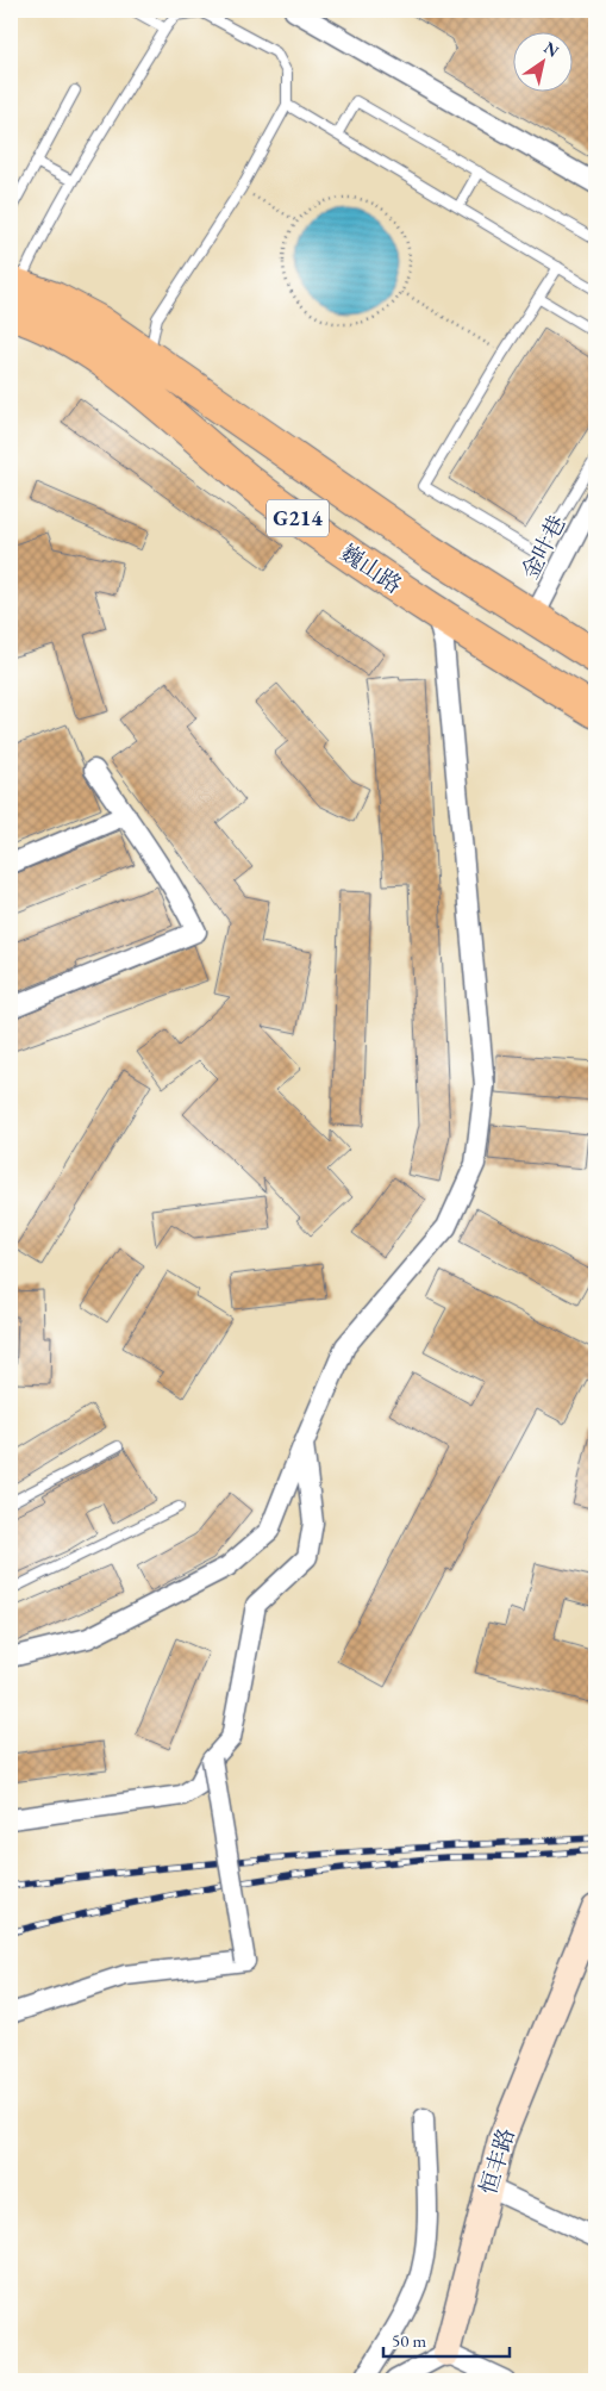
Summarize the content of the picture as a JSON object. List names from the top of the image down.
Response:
{
  "streets": {
    "highway": ["G214", "巍山路"],
    "street": ["金叶巷", "恒丰路"]
  },
  "crossings": [
    ["金叶巷", "巍山路"]
  ],
  "scale_bar": "50 m",
  "north": "top right"
}
